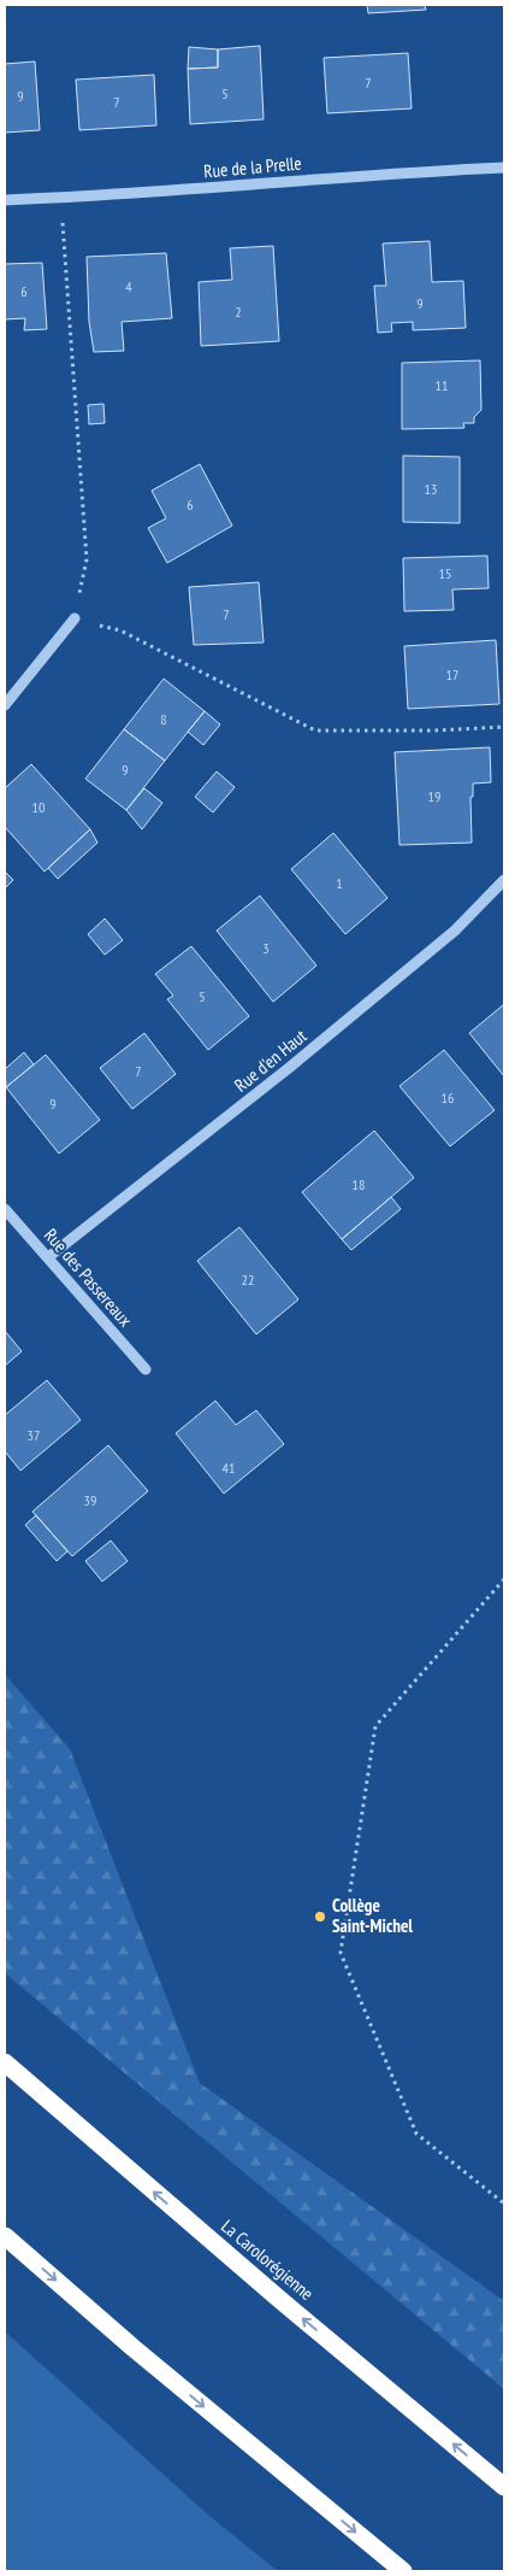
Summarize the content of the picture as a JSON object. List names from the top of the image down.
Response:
{
  "streets": {
    "highway": ["La Carolorégienne"],
    "street": ["Rue de la Prelle", "Rue d'en Haut", "Rue des Passereaux"]
  },
  "crossings": [
    ["Rue d'en Haut", "Rue des Passereaux"]
  ],
  "places": ["Collège Saint-Michel"],
  "house_numbers": [
    "7",
    "5",
    "9",
    "7",
    "4",
    "6",
    "9",
    "2",
    "11",
    "13",
    "6",
    "15",
    "7",
    "17",
    "8",
    "9",
    "19",
    "10",
    "1",
    "3",
    "5",
    "7",
    "16",
    "9",
    "18",
    "22",
    "37",
    "41",
    "39"
  ]
}
